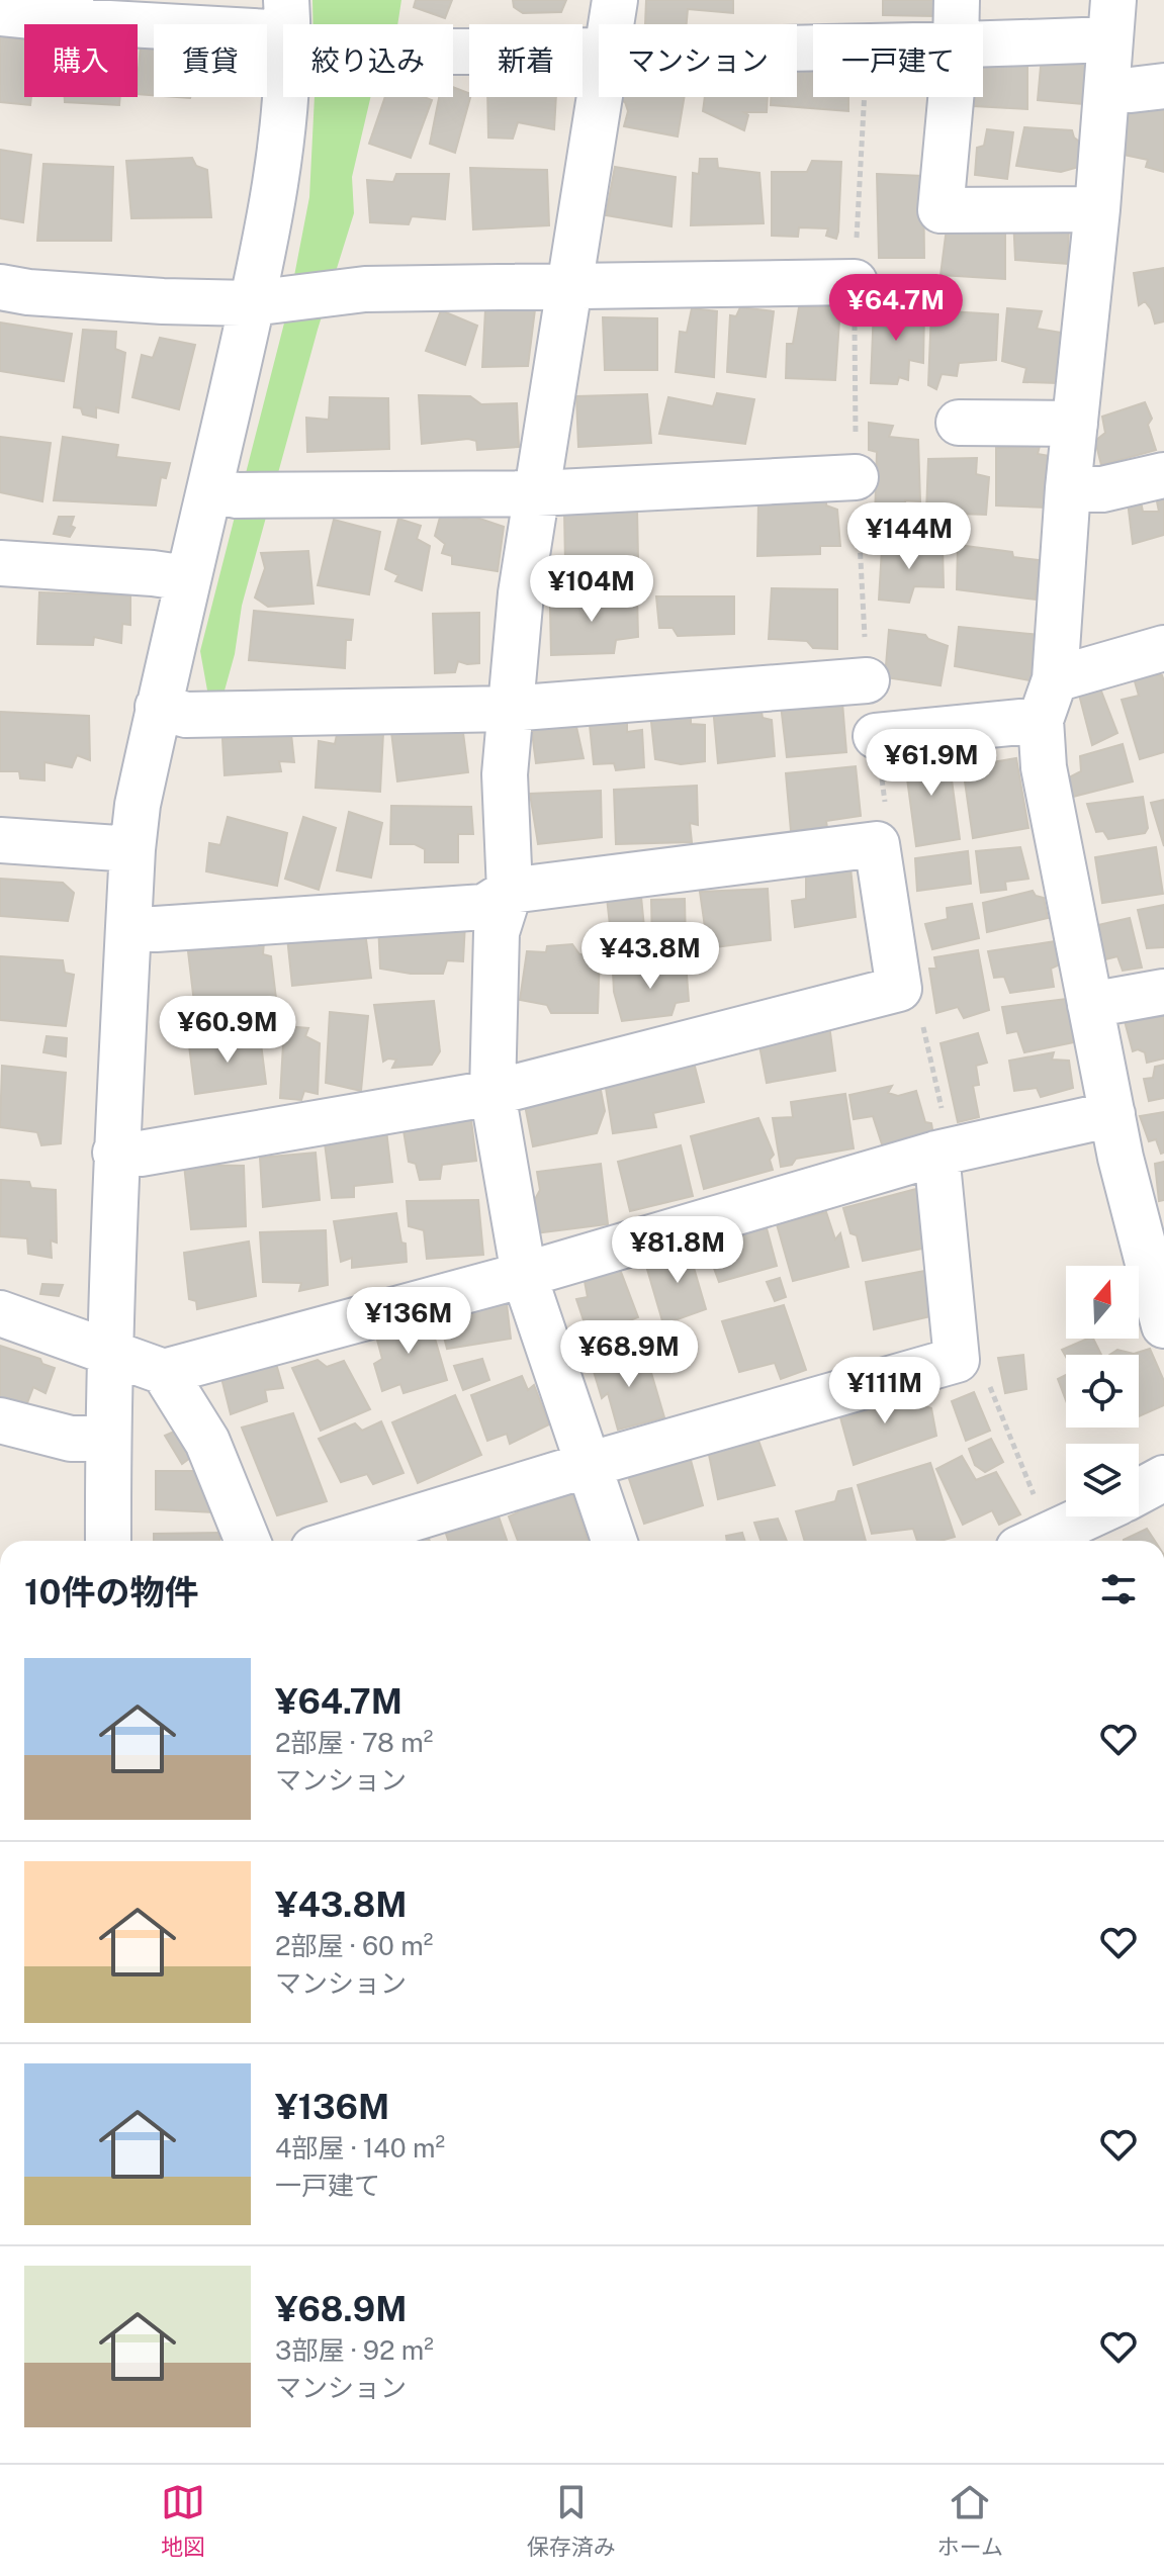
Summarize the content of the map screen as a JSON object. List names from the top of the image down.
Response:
{
  "north": "top",
  "page": {
    "chip": [
      "購入",
      "賃貸",
      "絞り込み",
      "新着",
      "マンション",
      "一戸建て"
    ],
    "price": [
      "¥64.7M",
      "¥144M",
      "¥104M",
      "¥61.9M",
      "¥43.8M",
      "¥60.9M",
      "¥81.8M",
      "¥136M",
      "¥68.9M",
      "¥111M"
    ],
    "heading": "10件の物件",
    "list": [
      {
        "name": "¥64.7M",
        "note": "2部屋 · 78 m² · マンション"
      },
      {
        "name": "¥43.8M",
        "note": "2部屋 · 60 m² · マンション"
      },
      {
        "name": "¥136M",
        "note": "4部屋 · 140 m² · 一戸建て"
      },
      {
        "name": "¥68.9M",
        "note": "3部屋 · 92 m² · マンション"
      }
    ],
    "tabs": ["地図", "保存済み", "ホーム"]
  }
}
